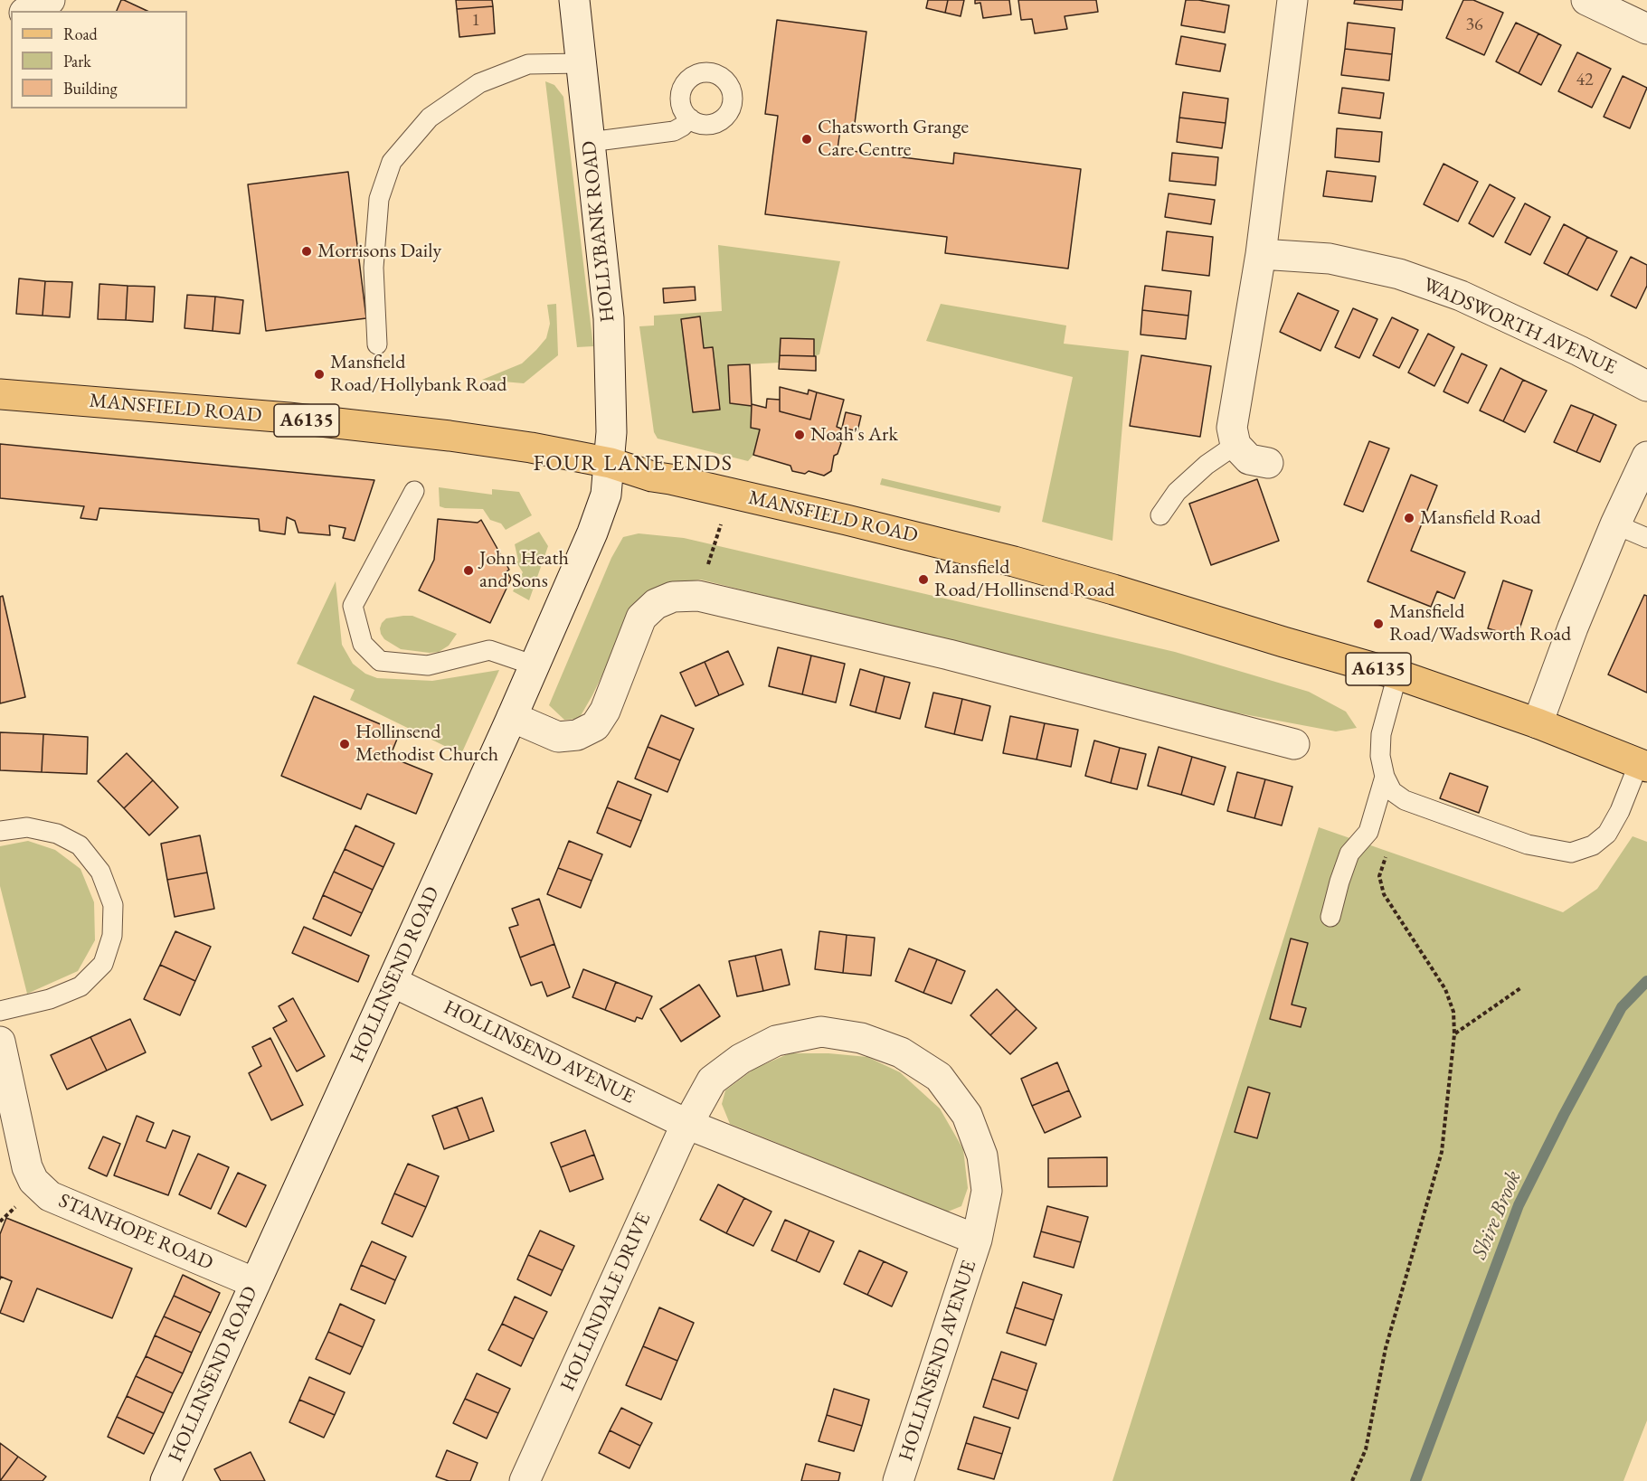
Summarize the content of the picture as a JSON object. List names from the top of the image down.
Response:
{
  "streets": {
    "main road": ["MANSFIELD ROAD", "A6135"],
    "street": [
      "HOLLYBANK ROAD",
      "WADSWORTH AVENUE",
      "HOLLINSEND ROAD",
      "HOLLINSEND AVENUE",
      "STANHOPE ROAD",
      "HOLLINDALE DRIVE"
    ]
  },
  "crossings": [
    ["HOLLYBANK ROAD", "MANSFIELD ROAD"],
    ["HOLLYBANK ROAD", "HOLLINSEND ROAD"],
    ["MANSFIELD ROAD", "HOLLINSEND ROAD"],
    ["HOLLINSEND ROAD", "HOLLINSEND AVENUE"],
    ["HOLLINSEND ROAD", "STANHOPE ROAD"],
    ["HOLLINSEND AVENUE", "HOLLINDALE DRIVE"]
  ],
  "districts": ["FOUR LANE ENDS"],
  "water": ["Shire Brook"],
  "places": [
    "Chatsworth Grange Care Centre",
    "Morrisons Daily",
    "Mansfield Road/Hollybank Road",
    "Noah's Ark",
    "Mansfield Road",
    "John Heath and Sons",
    "Mansfield Road/Hollinsend Road",
    "Mansfield Road/Wadsworth Road",
    "Hollinsend Methodist Church"
  ],
  "house_numbers": ["1", "36", "42"],
  "legend": ["Road", "Park", "Building"]
}
